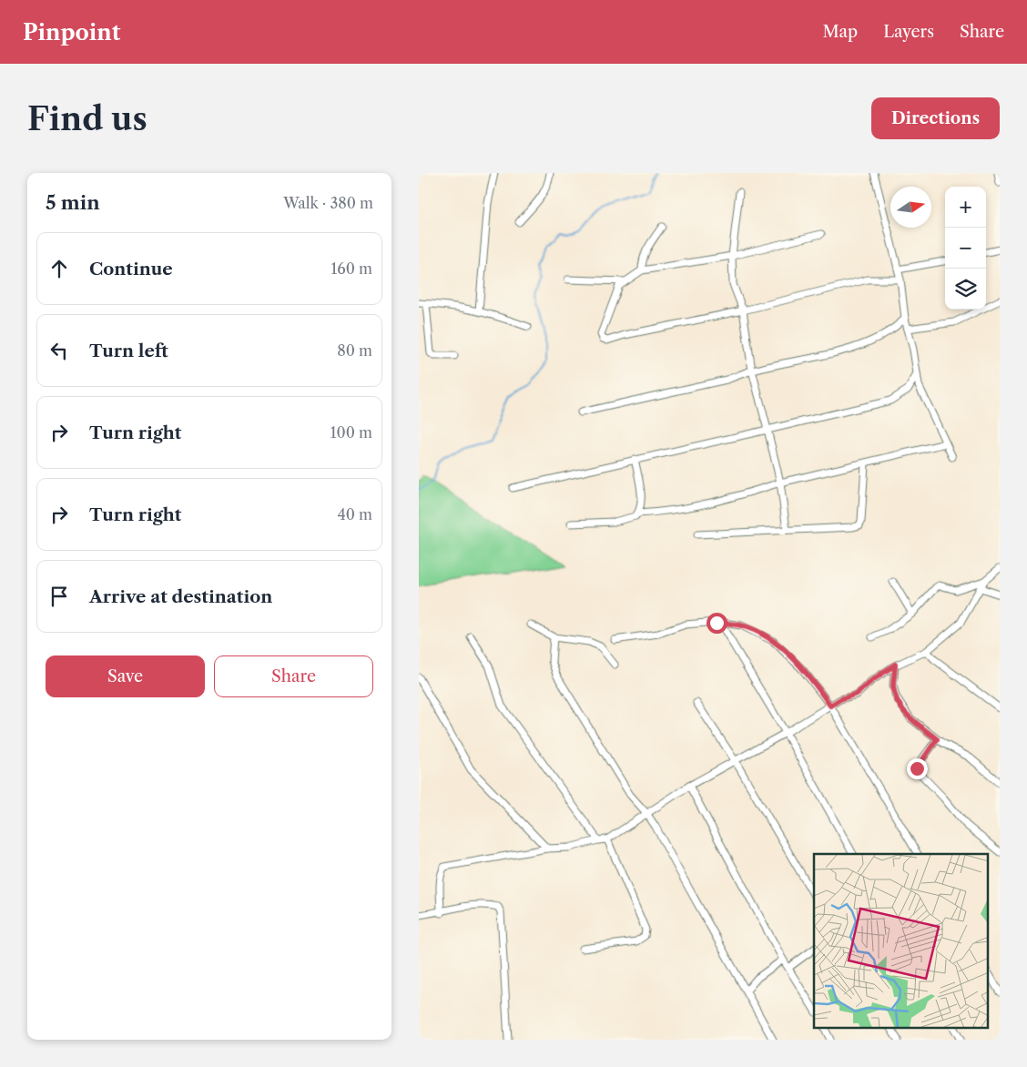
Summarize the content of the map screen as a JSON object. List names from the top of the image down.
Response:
{
  "north": "right",
  "page": {
    "header": "Pinpoint",
    "nav": ["Map", "Layers", "Share"],
    "buttons": [
      "Directions",
      ["Save", "Share"]
    ],
    "title": "Find us",
    "heading": ["5 min", "Walk · 380 m"],
    "map_buttons": ["+", "−"],
    "list": [
      ["Continue", "160 m"],
      ["Turn left", "80 m"],
      ["Turn right", "100 m"],
      ["Turn right", "40 m"],
      "Arrive at destination"
    ]
  }
}
